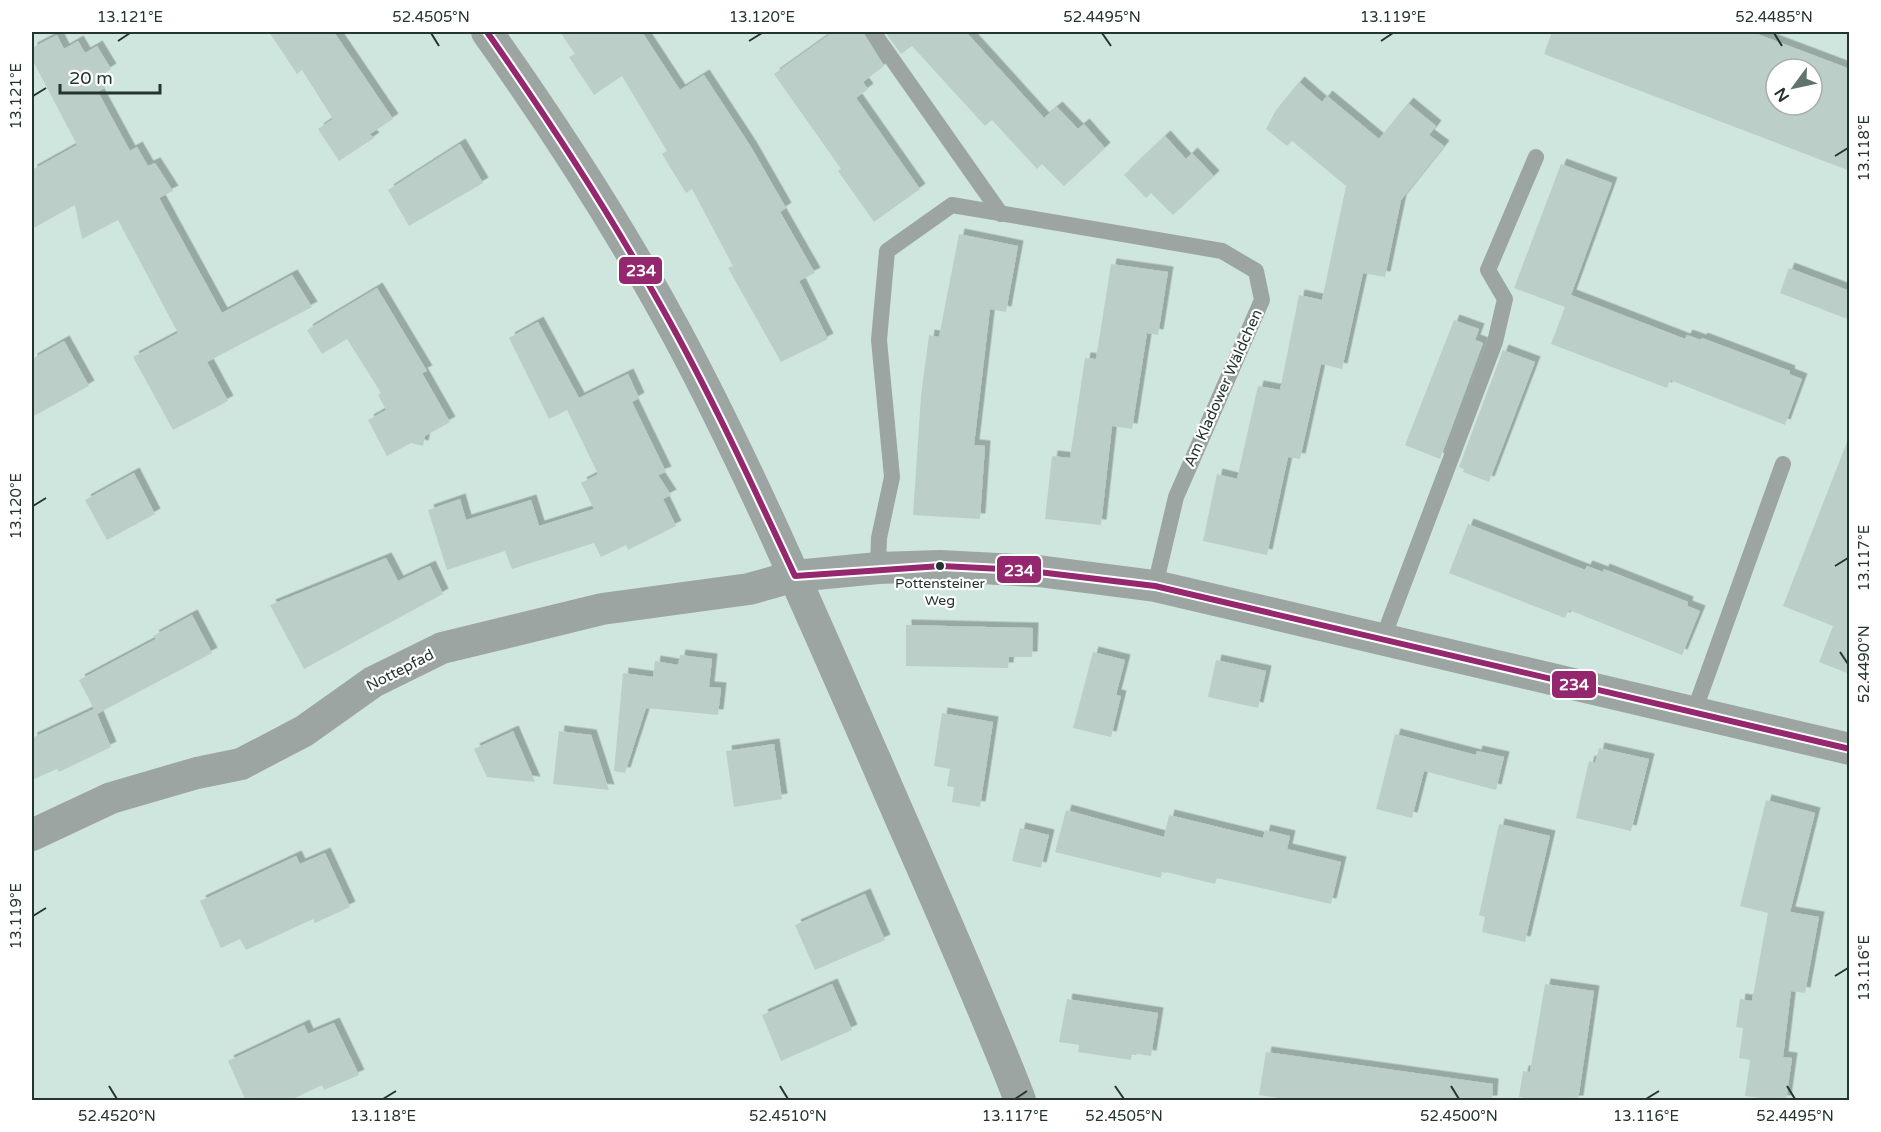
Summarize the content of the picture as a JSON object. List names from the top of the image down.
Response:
{
  "streets": {
    "street": ["Nottepfad"],
    "lane": ["Am Kladower Wäldchen"]
  },
  "crossings": [
    ["Am Kladower Wäldchen", "Nottepfad"]
  ],
  "places": ["Pottensteiner Weg"],
  "lines": ["transit line 234"],
  "scale_bar": "20 m",
  "north": "bottom left",
  "coordinates": [
    "13.121°E",
    "52.4505°N",
    "13.120°E",
    "52.4495°N",
    "13.119°E",
    "52.4485°N",
    "13.118°E",
    "13.117°E",
    "52.4490°N",
    "13.116°E",
    "52.4520°N",
    "52.4510°N",
    "52.4500°N"
  ]
}
